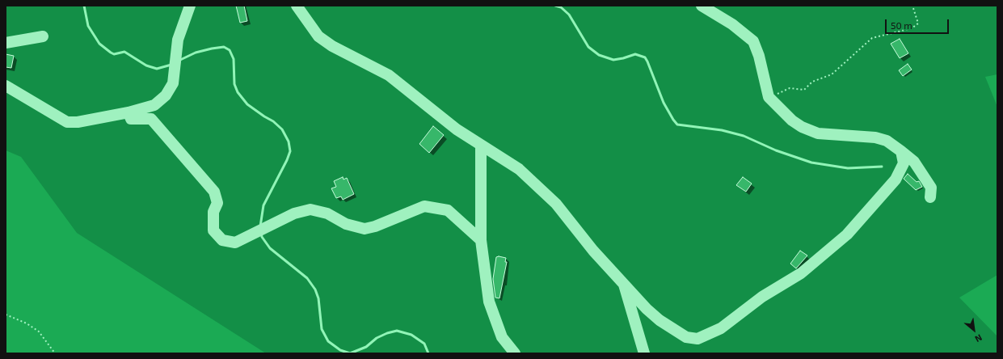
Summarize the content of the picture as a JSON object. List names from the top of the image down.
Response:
{
  "scale_bar": "50 m",
  "north": "bottom right"
}
